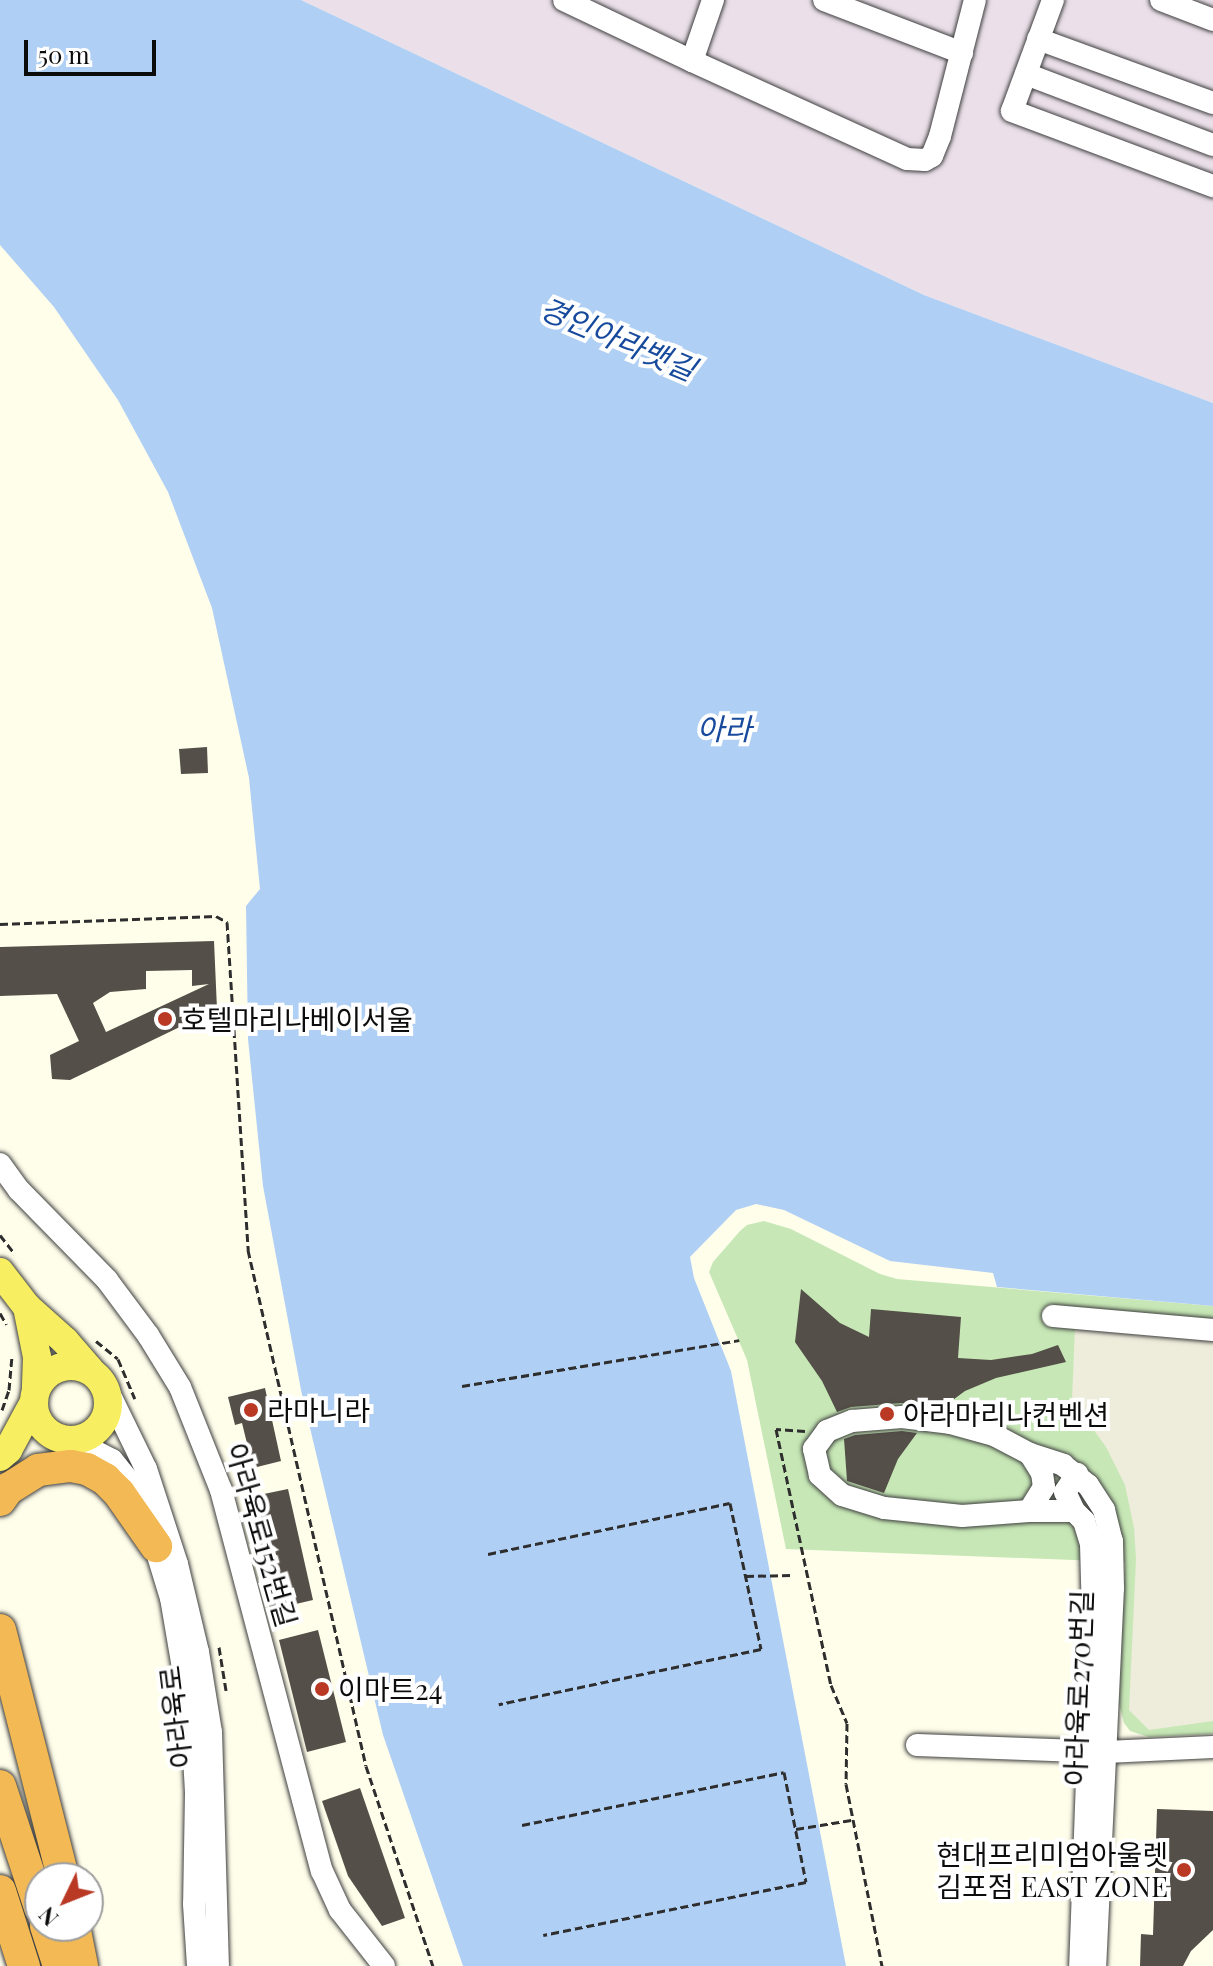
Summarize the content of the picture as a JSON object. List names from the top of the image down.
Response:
{
  "streets": {
    "street": ["아라육로152번길", "아라육로270번길", "아라육로"]
  },
  "water": ["경인아라뱃길", "아라"],
  "places": [
    "호텔마리나베이서울",
    "라마니라",
    "아라마리나컨벤션",
    "이마트24",
    "현대프리미엄아울렛 김포점 EAST ZONE"
  ],
  "scale_bar": "50 m",
  "north": "bottom left"
}
